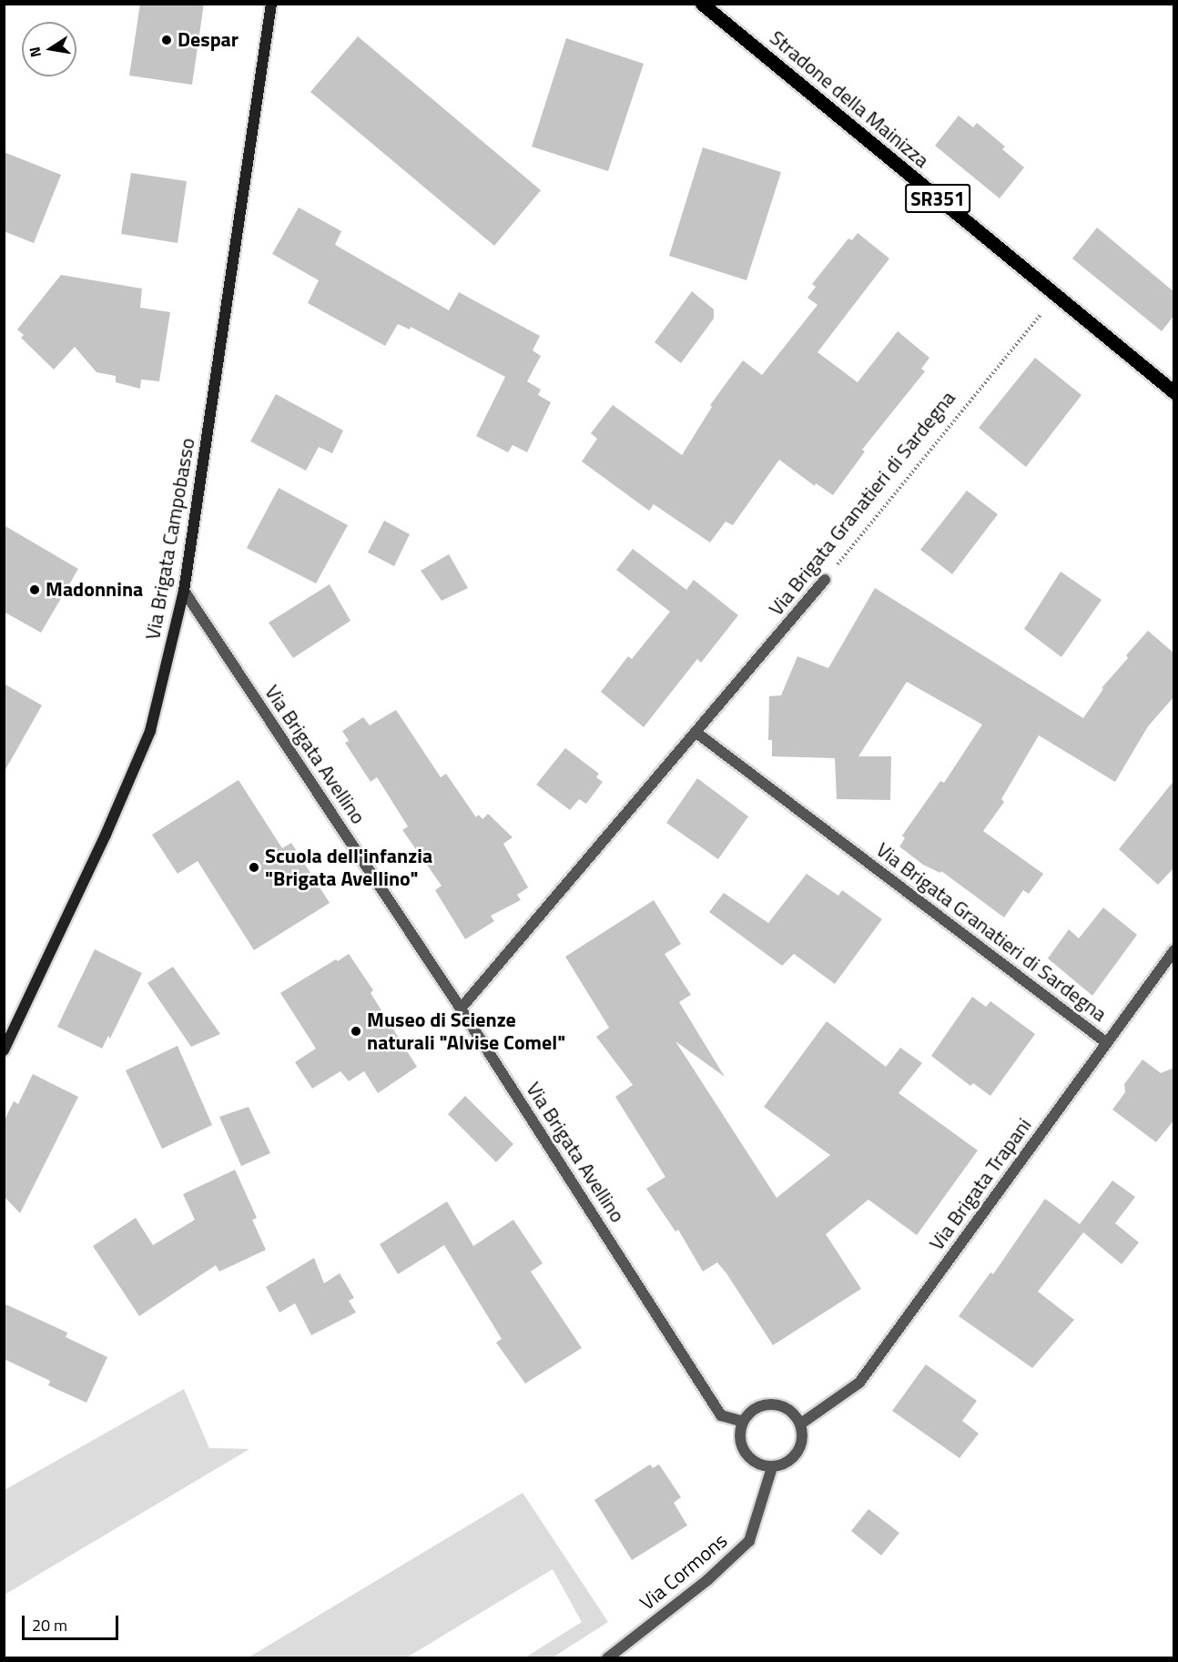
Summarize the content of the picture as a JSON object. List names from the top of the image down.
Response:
{
  "streets": {
    "main road": ["Stradone della Mainizza", "SR351", "Via Brigata Campobasso"],
    "street": [
      "Via Brigata Granatieri di Sardegna",
      "Via Brigata Avellino",
      "Via Brigata Trapani",
      "Via Cormons"
    ]
  },
  "crossings": [
    ["Stradone della Mainizza", "Via Brigata Granatieri di Sardegna"],
    ["Via Brigata Granatieri di Sardegna", "Via Brigata Avellino"],
    ["Via Brigata Granatieri di Sardegna", "Via Brigata Trapani"],
    ["Via Brigata Campobasso", "Via Brigata Avellino"],
    ["Via Brigata Avellino", "Via Brigata Trapani"],
    ["Via Brigata Avellino", "Via Cormons"],
    ["Via Brigata Trapani", "Via Cormons"]
  ],
  "places": [
    "Despar",
    "Madonnina",
    "Scuola dell'infanzia \"Brigata Avellino\"",
    "Museo di Scienze naturali \"Alvise Comel\""
  ],
  "scale_bar": "20 m",
  "north": "left"
}
